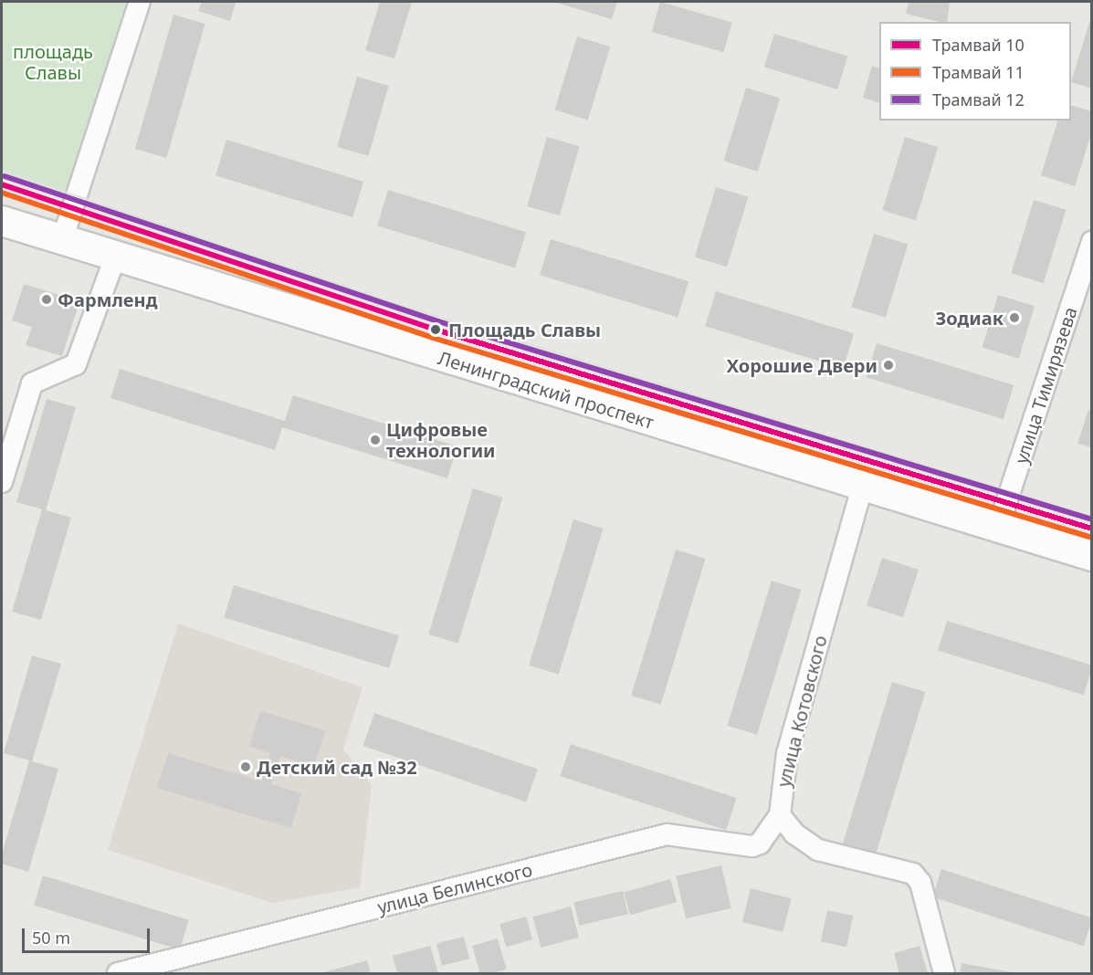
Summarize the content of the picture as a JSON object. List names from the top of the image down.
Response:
{
  "streets": {
    "main road": ["Ленинградский проспект"],
    "street": ["улица Тимирязева", "улица Котовского", "улица Белинского"]
  },
  "crossings": [
    ["улица Тимирязева", "Ленинградский проспект"],
    ["Ленинградский проспект", "улица Котовского"],
    ["улица Котовского", "улица Белинского"]
  ],
  "parks": ["площадь Славы"],
  "places": [
    "Фармленд",
    "Зодиак",
    "Площадь Славы",
    "Хорошие Двери",
    "Цифровые технологии",
    "Детский сад №32"
  ],
  "lines": ["tram line 12", "tram line 10", "tram line 11"],
  "legend": ["Трамвай 10", "Трамвай 11", "Трамвай 12"],
  "scale_bar": "50 m"
}
